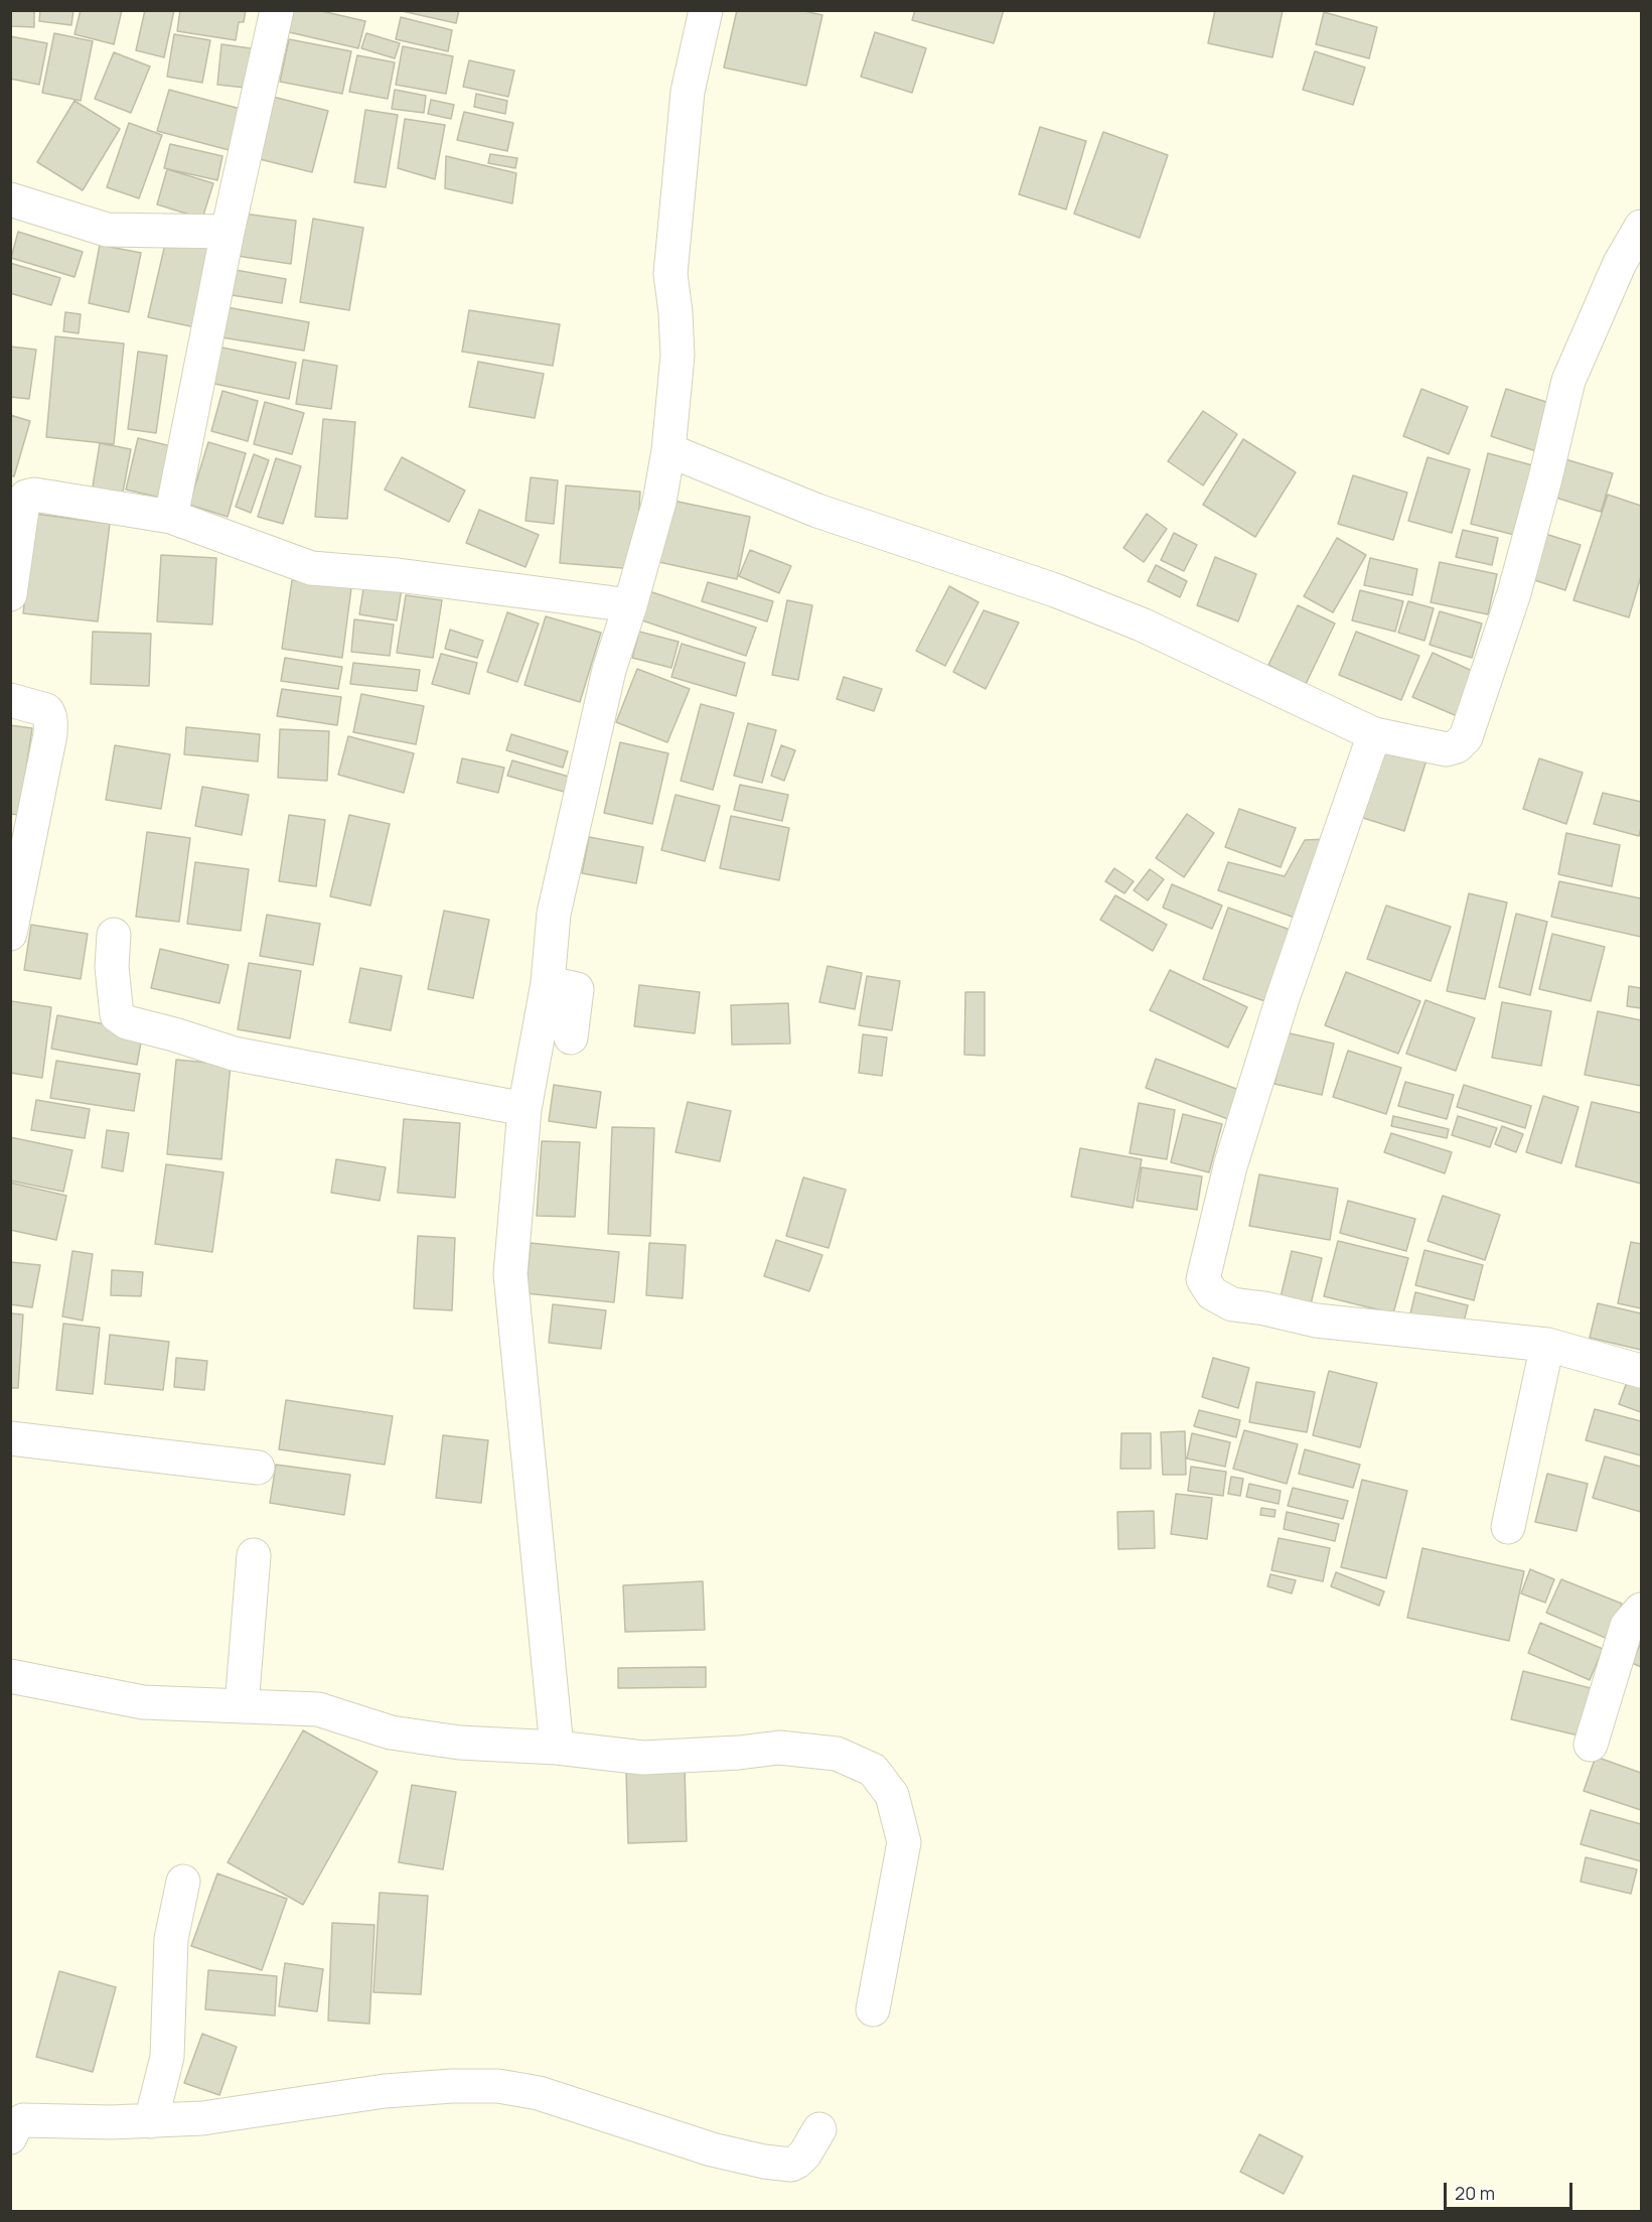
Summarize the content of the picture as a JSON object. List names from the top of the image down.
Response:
{
  "scale_bar": "20 m"
}
